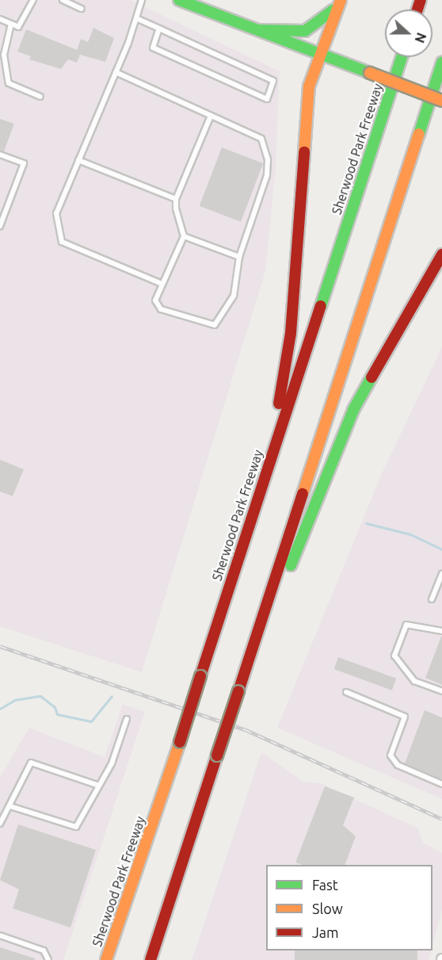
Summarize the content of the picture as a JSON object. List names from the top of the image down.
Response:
{
  "streets": {
    "main road": ["Sherwood Park Freeway"]
  },
  "legend": ["Fast", "Slow", "Jam"],
  "north": "right"
}
